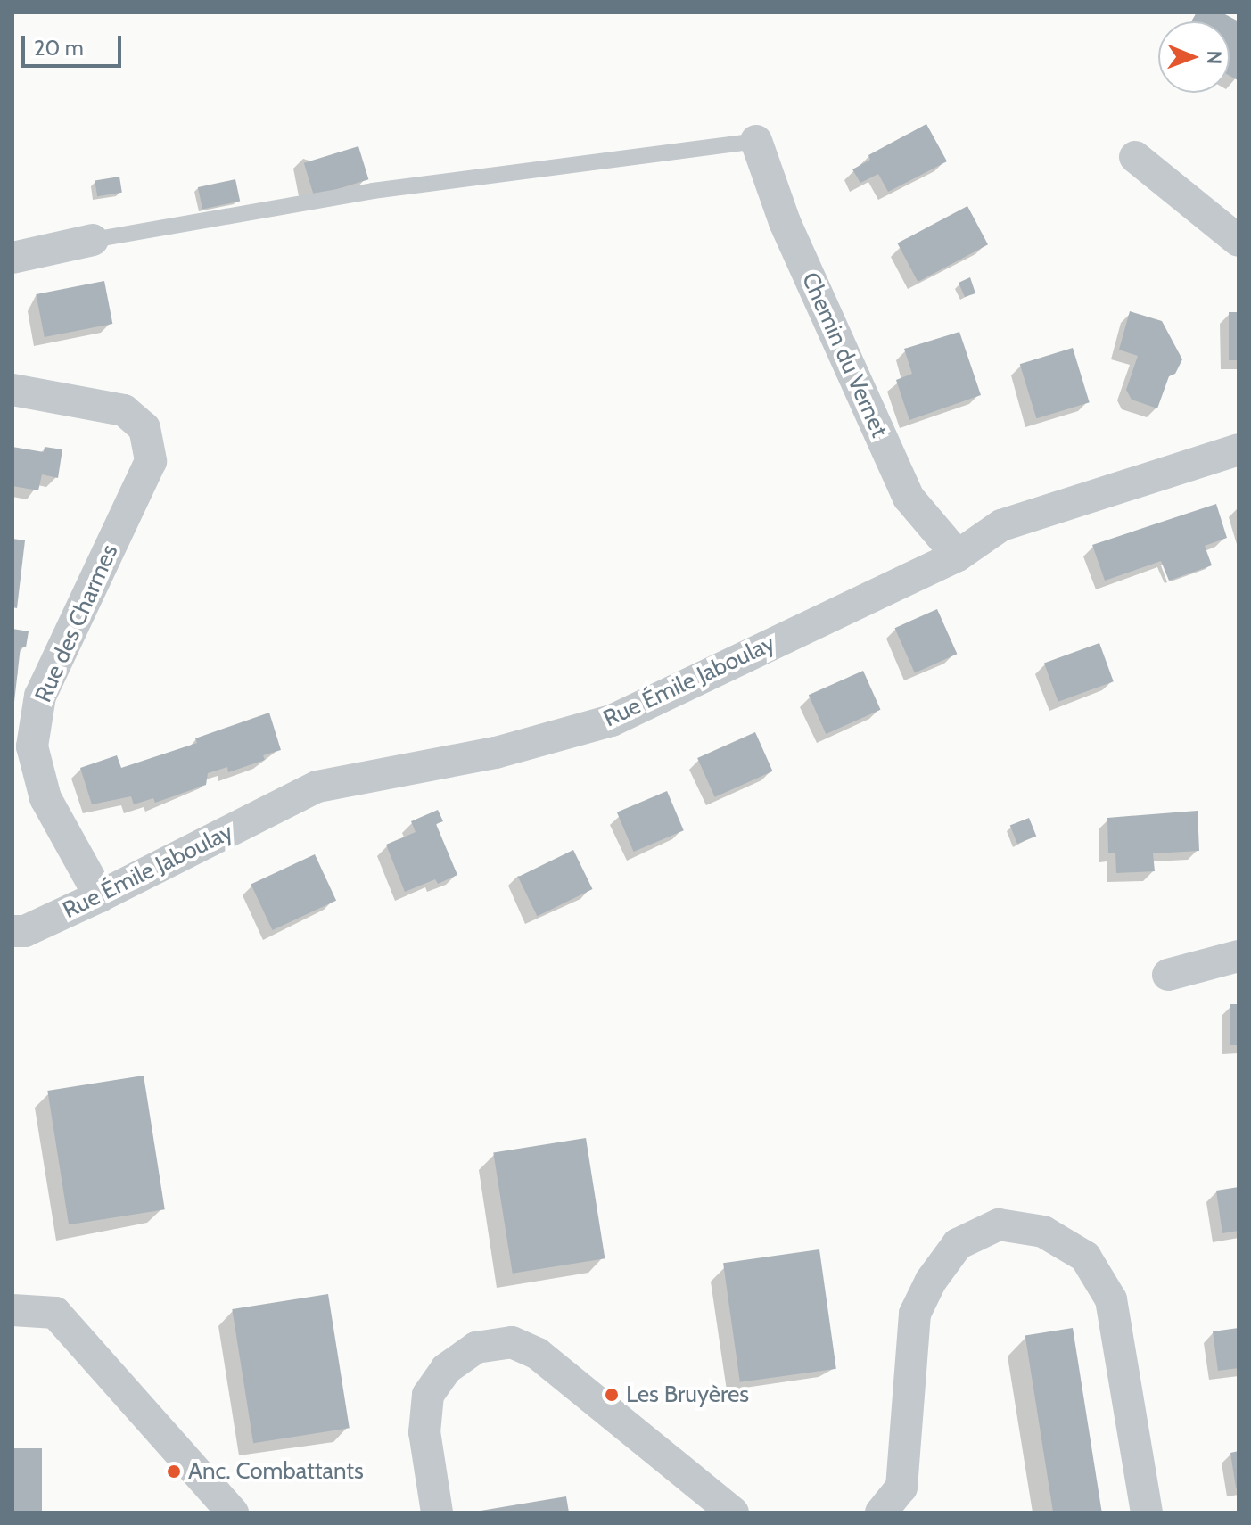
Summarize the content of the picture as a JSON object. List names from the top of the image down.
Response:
{
  "streets": {
    "street": ["Chemin du Vernet", "Rue des Charmes", "Rue Émile Jaboulay"]
  },
  "crossings": [
    ["Chemin du Vernet", "Rue Émile Jaboulay"],
    ["Rue des Charmes", "Rue Émile Jaboulay"]
  ],
  "places": ["Les Bruyères", "Anc. Combattants"],
  "scale_bar": "20 m",
  "north": "right"
}
